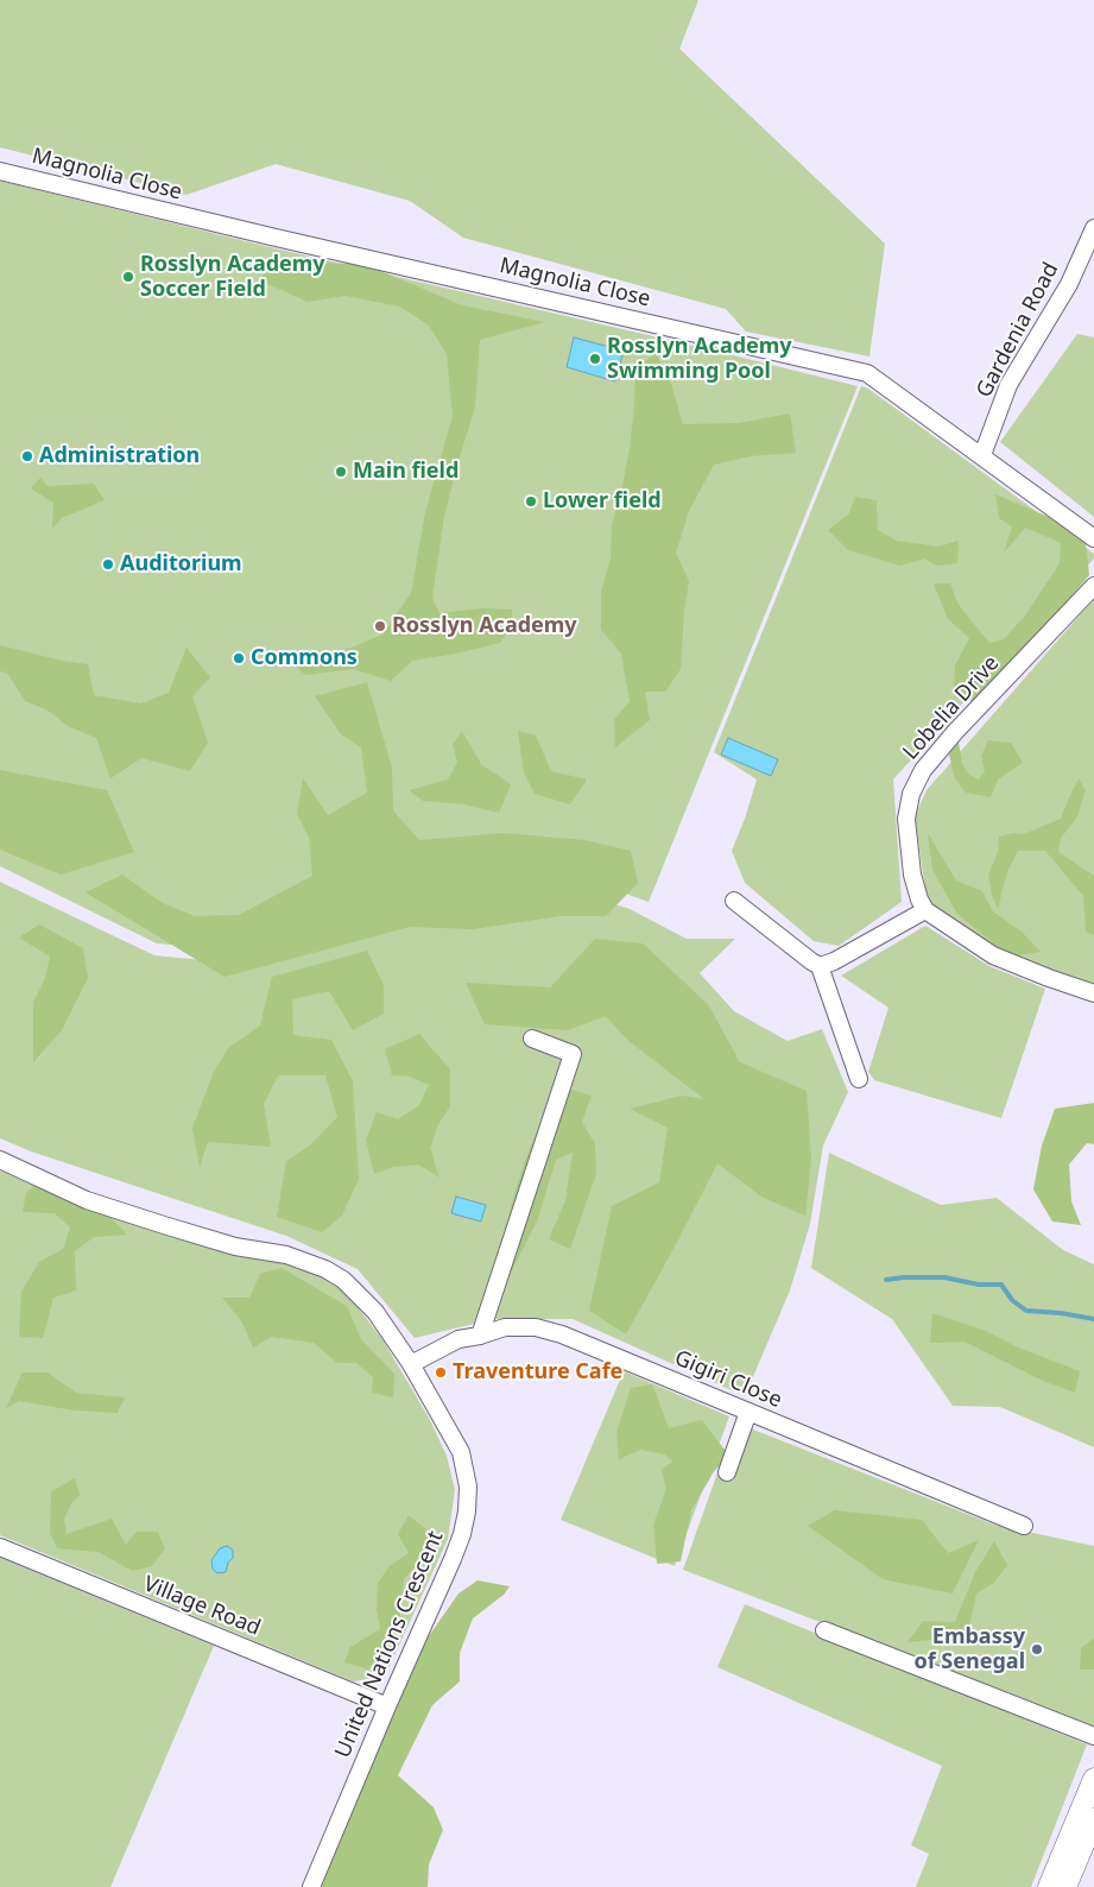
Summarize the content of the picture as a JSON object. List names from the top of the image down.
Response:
{
  "streets": {
    "street": [
      "Magnolia Close",
      "Gardenia Road",
      "Lobelia Drive",
      "Gigiri Close",
      "Village Road",
      "United Nations Crescent"
    ]
  },
  "crossings": [
    ["Magnolia Close", "Gardenia Road"],
    ["Gigiri Close", "United Nations Crescent"],
    ["Village Road", "United Nations Crescent"]
  ],
  "places": [
    "Rosslyn Academy Soccer Field",
    "Rosslyn Academy Swimming Pool",
    "Administration",
    "Main field",
    "Lower field",
    "Auditorium",
    "Rosslyn Academy",
    "Commons",
    "Traventure Cafe",
    "Embassy of Senegal"
  ]
}
